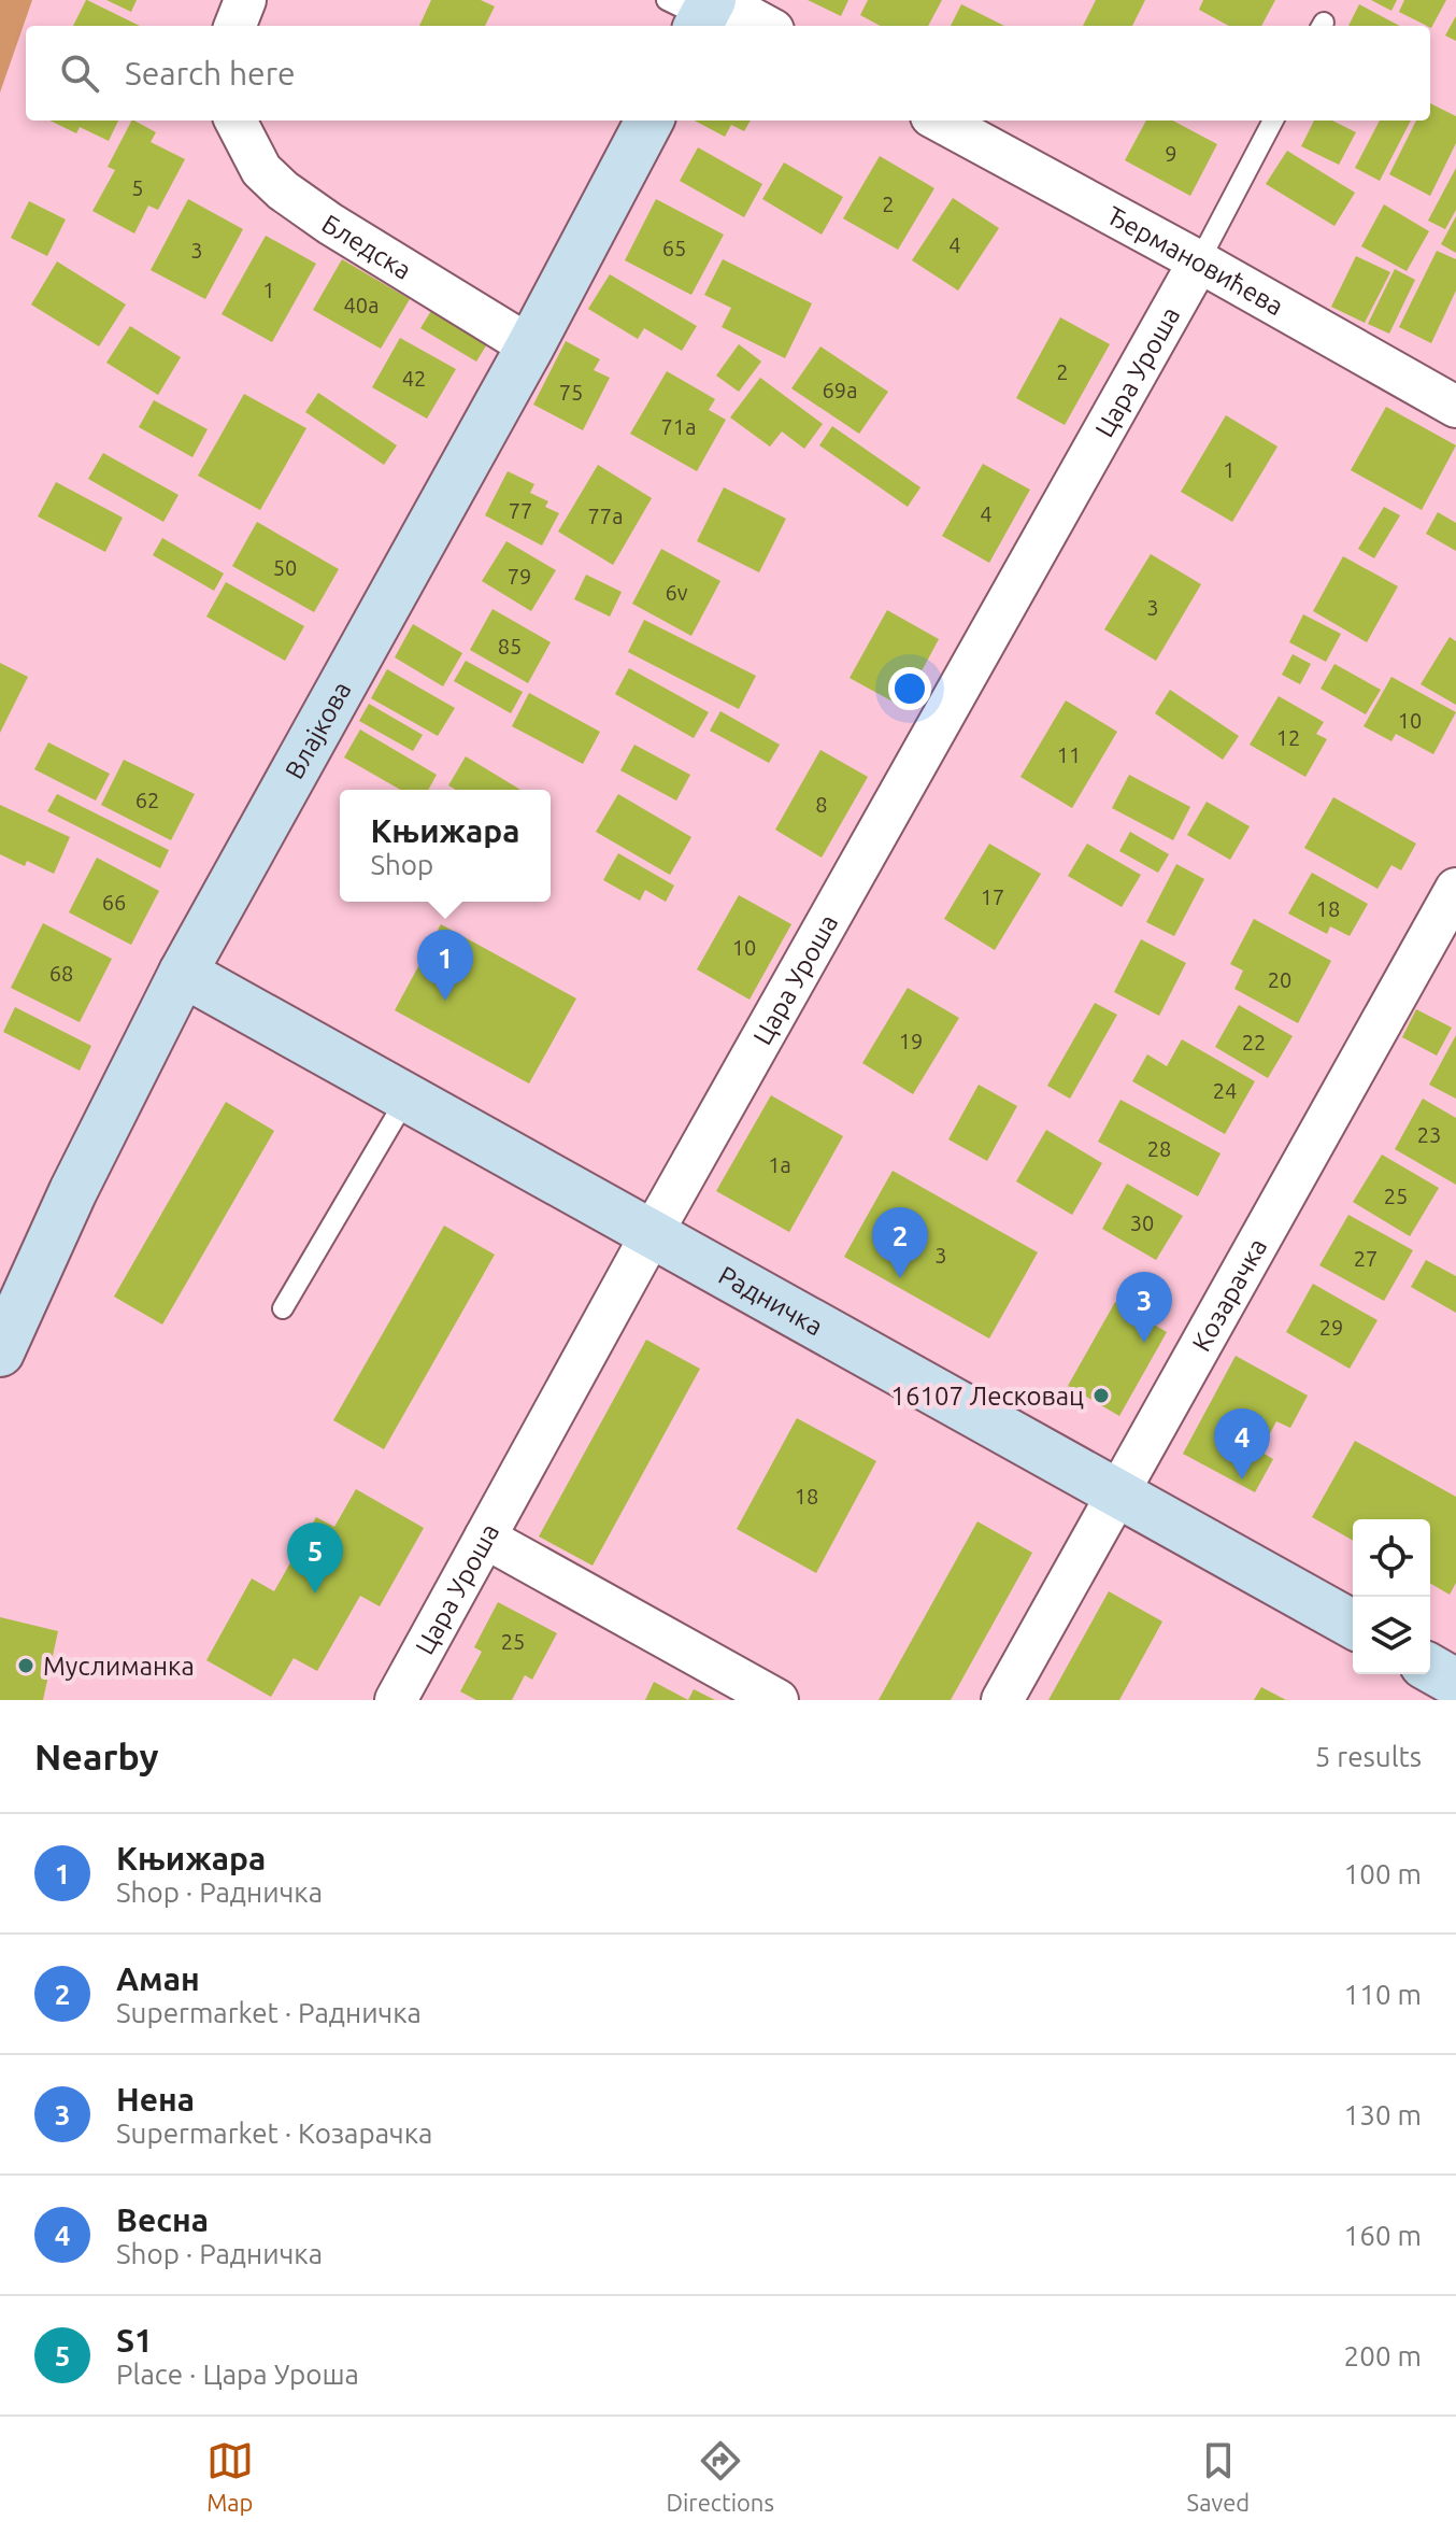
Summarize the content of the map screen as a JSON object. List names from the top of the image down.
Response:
{
  "streets": {
    "main road": ["Влајкова", "Радничка"],
    "street": [
      "Бледска",
      "Ђермановићева",
      "Цара Уроша",
      "Козарачка"
    ]
  },
  "crossings": [
    ["Бледска", "Влајкова"],
    ["Ђермановићева", "Цара Уроша"],
    ["Цара Уроша", "Радничка"],
    ["Влајкова", "Радничка"],
    ["Козарачка", "Радничка"]
  ],
  "places": ["16107 Лесковац", "Муслиманка"],
  "house_numbers": [
    "9",
    "5",
    "2",
    "4",
    "65",
    "3",
    "1",
    "40a",
    "2",
    "42",
    "69a",
    "75",
    "71a",
    "1",
    "77",
    "4",
    "77a",
    "50",
    "79",
    "6v",
    "3",
    "85",
    "10",
    "12",
    "11",
    "62",
    "8",
    "17",
    "66",
    "18",
    "10",
    "68",
    "20",
    "19",
    "22",
    "24",
    "23",
    "28",
    "1a",
    "25",
    "30",
    "3",
    "27",
    "29",
    "18",
    "25"
  ],
  "page": {
    "search": "Search here",
    "popup": ["Књижара", "Shop"],
    "pins": [
      "1",
      "2",
      "3",
      "4",
      "5"
    ],
    "heading": ["Nearby", "5 results"],
    "list": [
      {
        "mark": "1",
        "name": "Књижара",
        "note": "Shop · Радничка",
        "value": "100 m"
      },
      {
        "mark": "2",
        "name": "Аман",
        "note": "Supermarket · Радничка",
        "value": "110 m"
      },
      {
        "mark": "3",
        "name": "Нена",
        "note": "Supermarket · Козарачка",
        "value": "130 m"
      },
      {
        "mark": "4",
        "name": "Весна",
        "note": "Shop · Радничка",
        "value": "160 m"
      },
      {
        "mark": "5",
        "name": "S1",
        "note": "Place · Цара Уроша",
        "value": "200 m"
      }
    ],
    "nav": ["Map", "Directions", "Saved"]
  }
}
